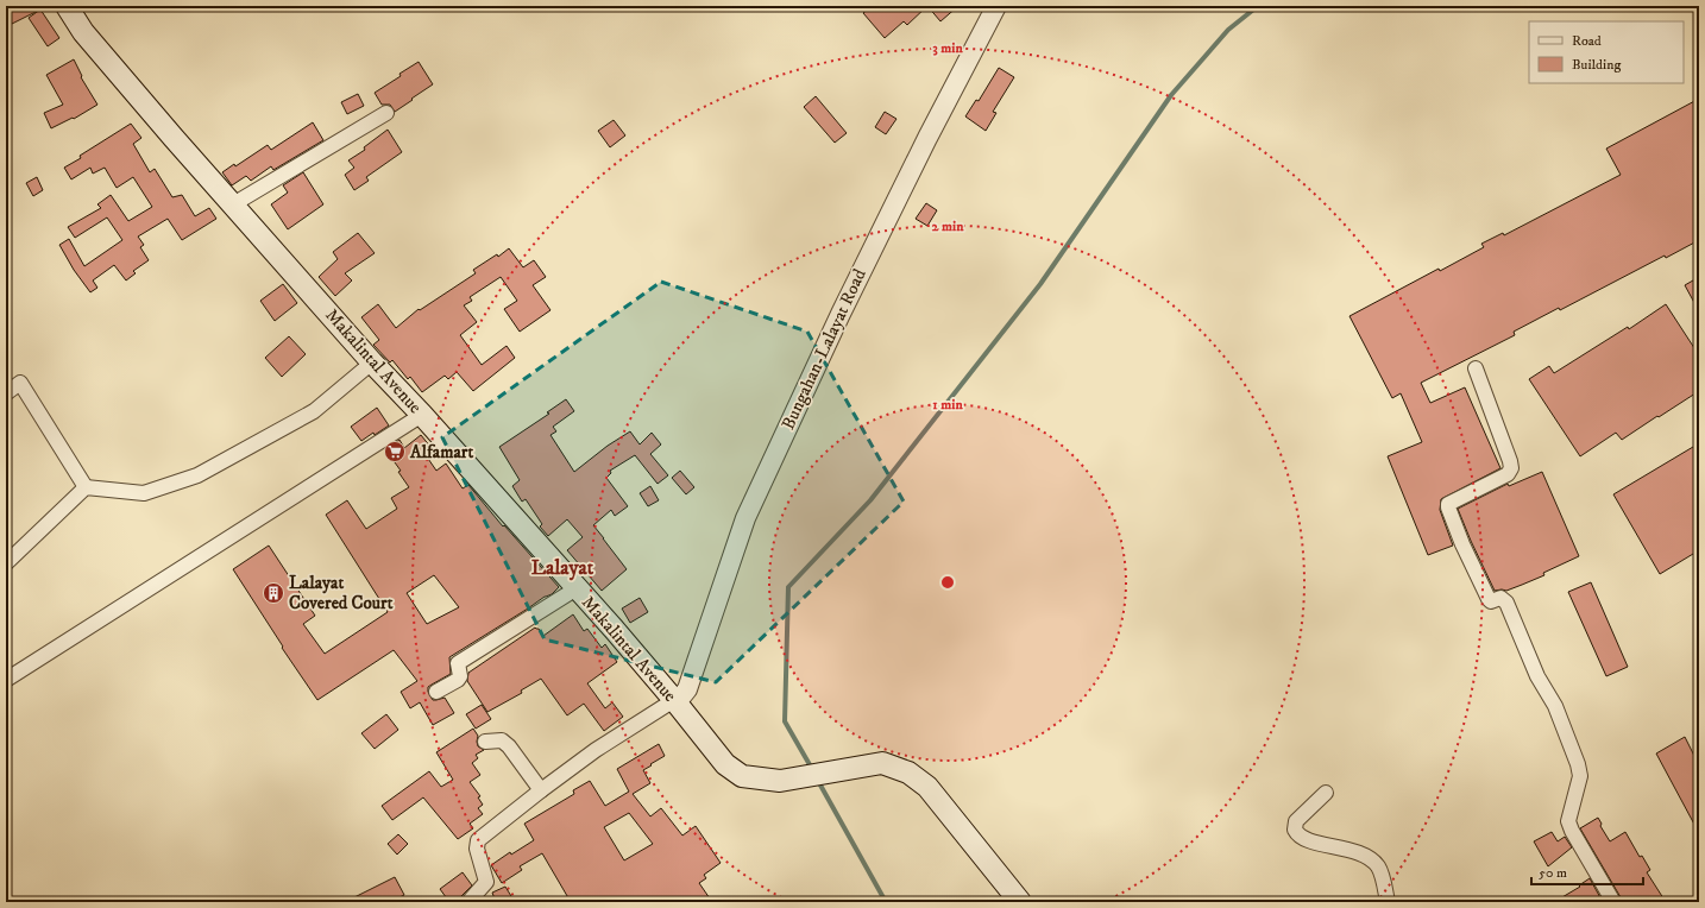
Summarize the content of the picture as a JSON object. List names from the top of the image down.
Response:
{
  "streets": {
    "main road": ["Makalintal Avenue"],
    "street": ["Bungahan-Lalayat Road"]
  },
  "crossings": [
    ["Bungahan-Lalayat Road", "Makalintal Avenue"]
  ],
  "districts": ["Lalayat"],
  "places": {
    "supermarket": ["Alfamart"],
    "building": ["Lalayat Covered Court"]
  },
  "legend": ["Road", "Building"],
  "scale_bar": "50 m",
  "rings": ["3 min", "2 min", "1 min"]
}
